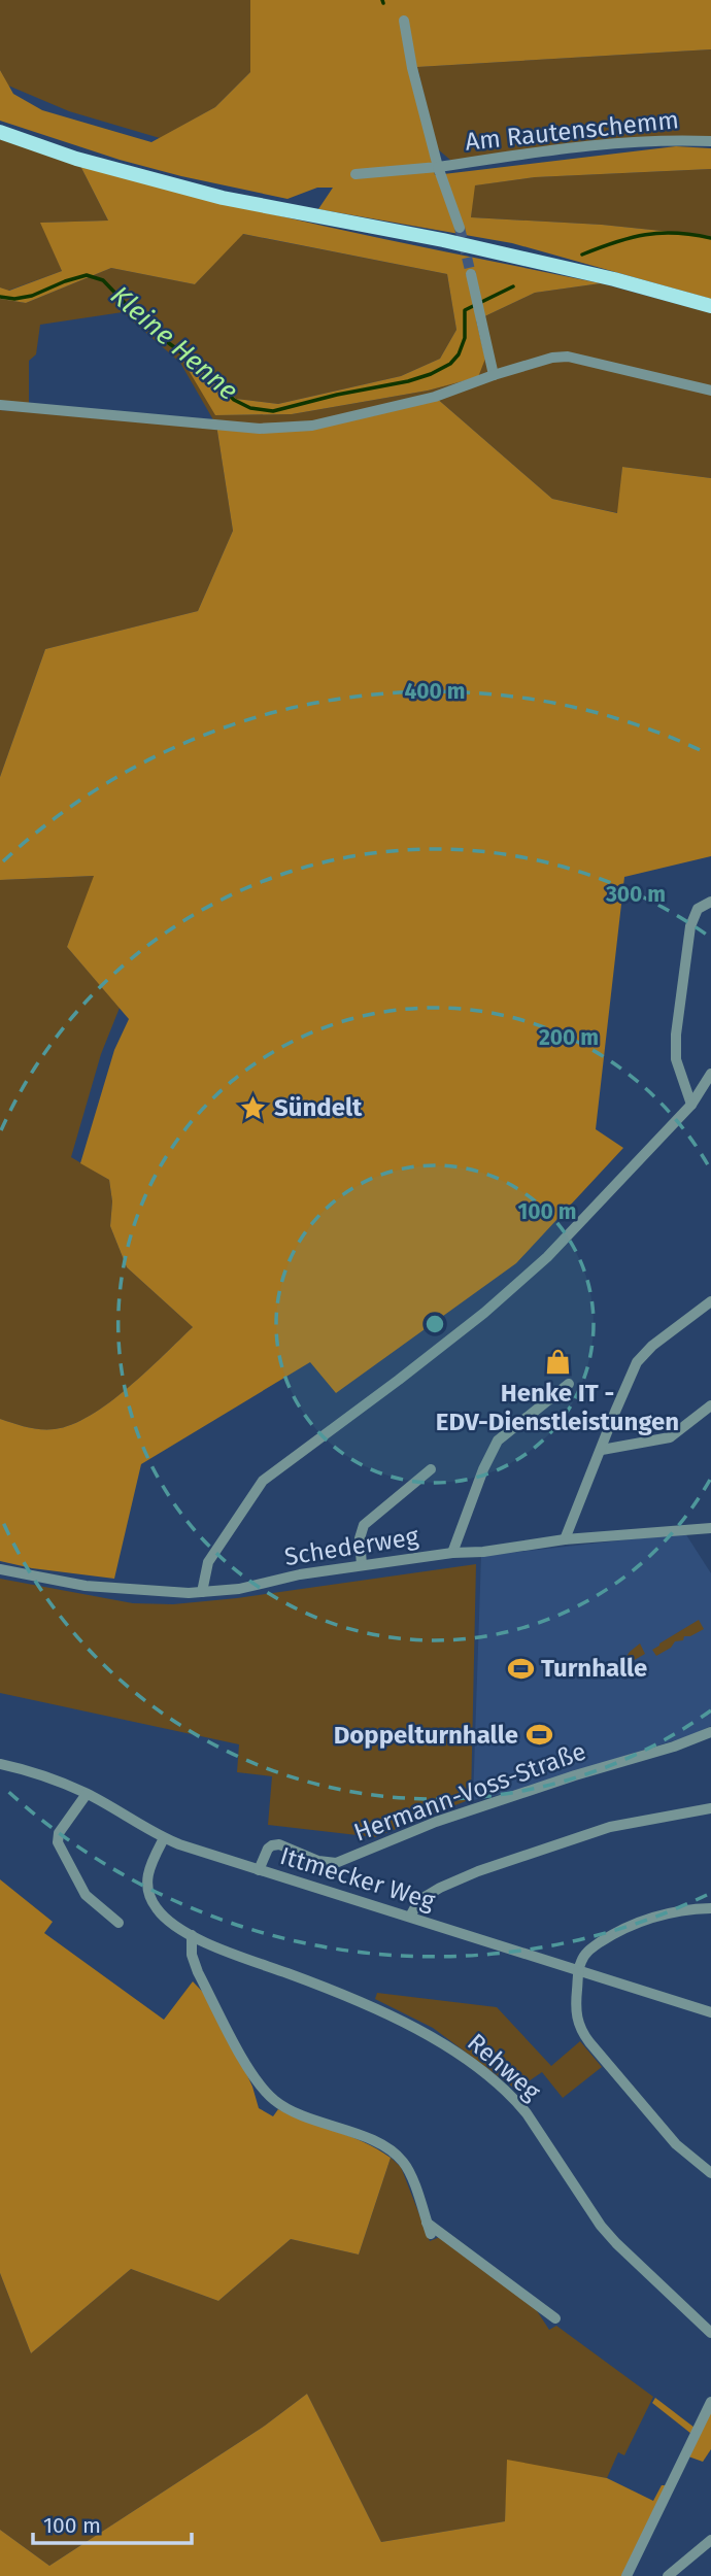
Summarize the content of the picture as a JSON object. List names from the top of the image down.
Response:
{
  "streets": {
    "street": [
      "Am Rautenschemm",
      "Schederweg",
      "Hermann-Voss-Straße",
      "Ittmecker Weg",
      "Rehweg"
    ]
  },
  "crossings": [
    ["Hermann-Voss-Straße", "Ittmecker Weg"],
    ["Ittmecker Weg", "Rehweg"]
  ],
  "water": ["Kleine Henne"],
  "places": {
    "place": ["Sündelt"],
    "shop": ["Henke IT - EDV-Dienstleistungen"],
    "sports": ["Turnhalle", "Doppelturnhalle"]
  },
  "scale_bar": "100 m",
  "rings": [
    "400 m",
    "300 m",
    "200 m",
    "100 m"
  ]
}
